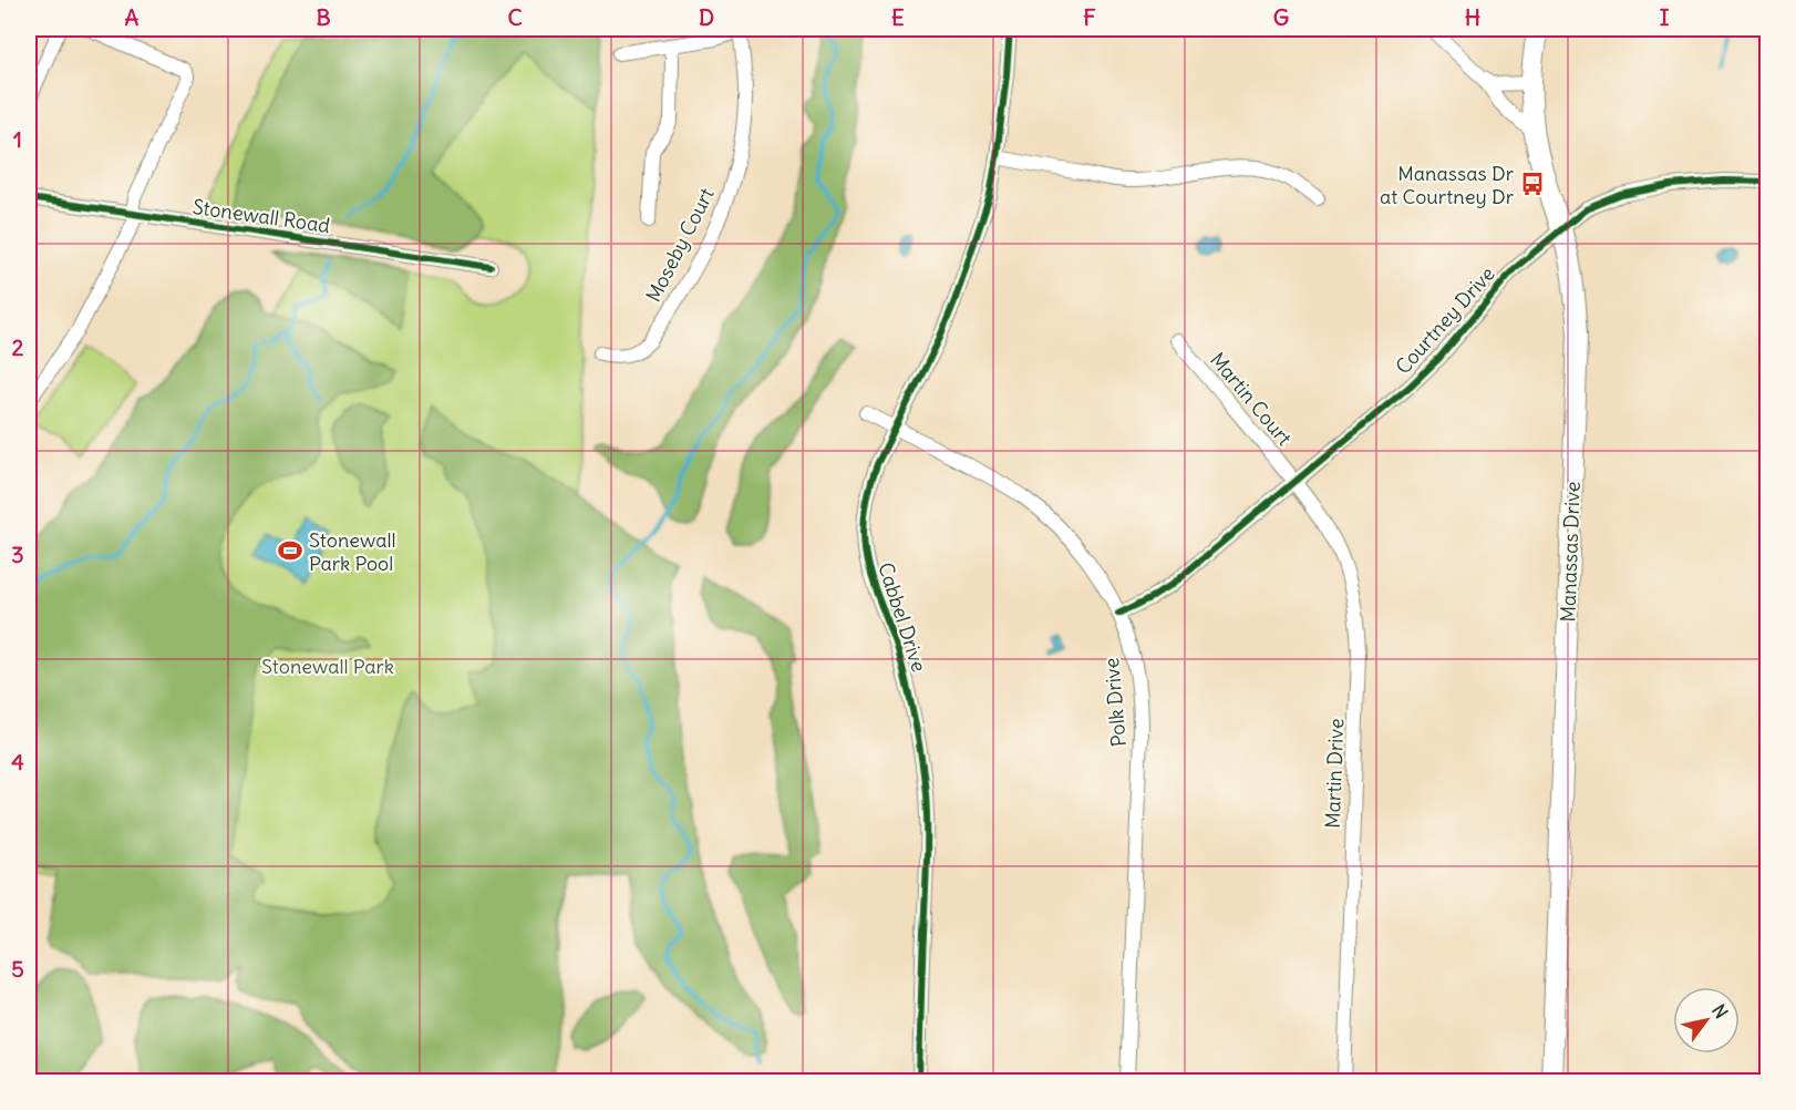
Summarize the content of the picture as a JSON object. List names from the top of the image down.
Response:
{
  "streets": {
    "main road": ["Manassas Drive"],
    "street": [
      "Stonewall Road",
      "Moseby Court",
      "Courtney Drive",
      "Martin Court",
      "Cabbel Drive",
      "Polk Drive",
      "Martin Drive"
    ]
  },
  "crossings": [
    ["Courtney Drive", "Martin Court"],
    ["Courtney Drive", "Manassas Drive"],
    ["Courtney Drive", "Polk Drive"],
    ["Courtney Drive", "Martin Drive"],
    ["Martin Court", "Martin Drive"],
    ["Cabbel Drive", "Polk Drive"]
  ],
  "parks": ["Stonewall Park"],
  "places": {
    "bus stop": ["Manassas Dr at Courtney Dr"],
    "sports": ["Stonewall Park Pool"]
  },
  "north": "top right",
  "grid": {
    "columns": [
      "A",
      "B",
      "C",
      "D",
      "E",
      "F",
      "G",
      "H",
      "I"
    ],
    "rows": [
      "1",
      "2",
      "3",
      "4",
      "5"
    ]
  }
}
